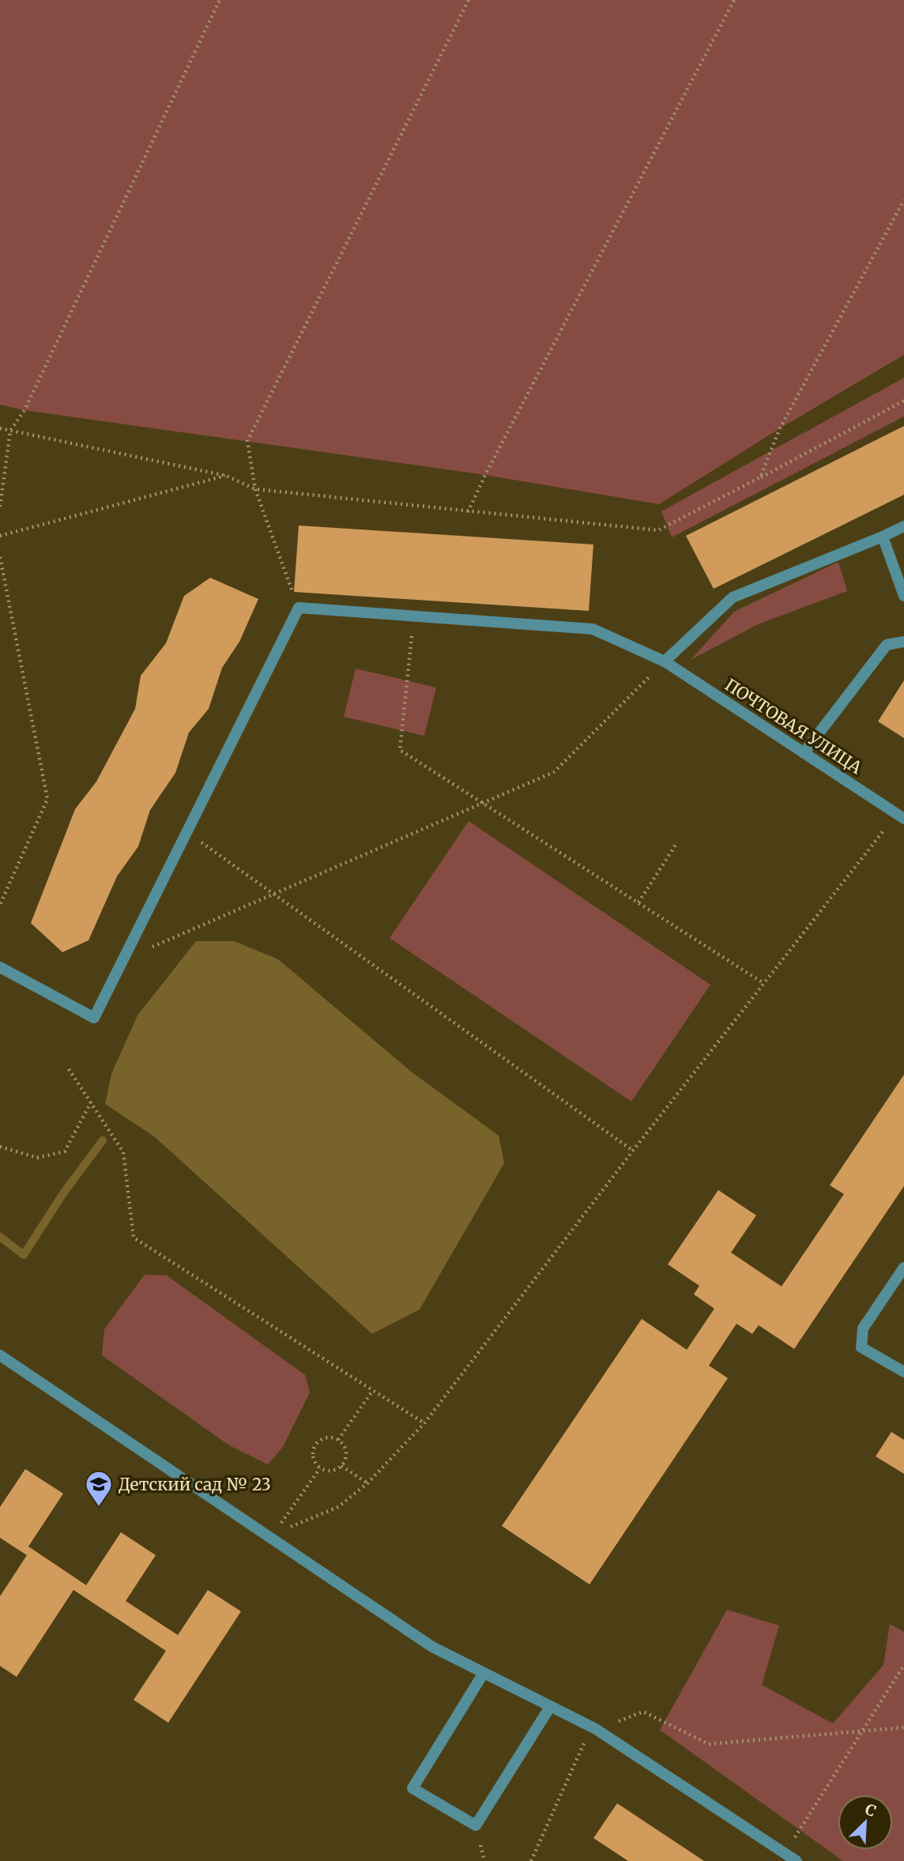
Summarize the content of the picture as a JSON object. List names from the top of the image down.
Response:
{
  "streets": {
    "street": ["ПОЧТОВАЯ УЛИЦА"]
  },
  "places": {
    "school or university": ["Детский сад № 23"]
  },
  "north": "top right"
}
